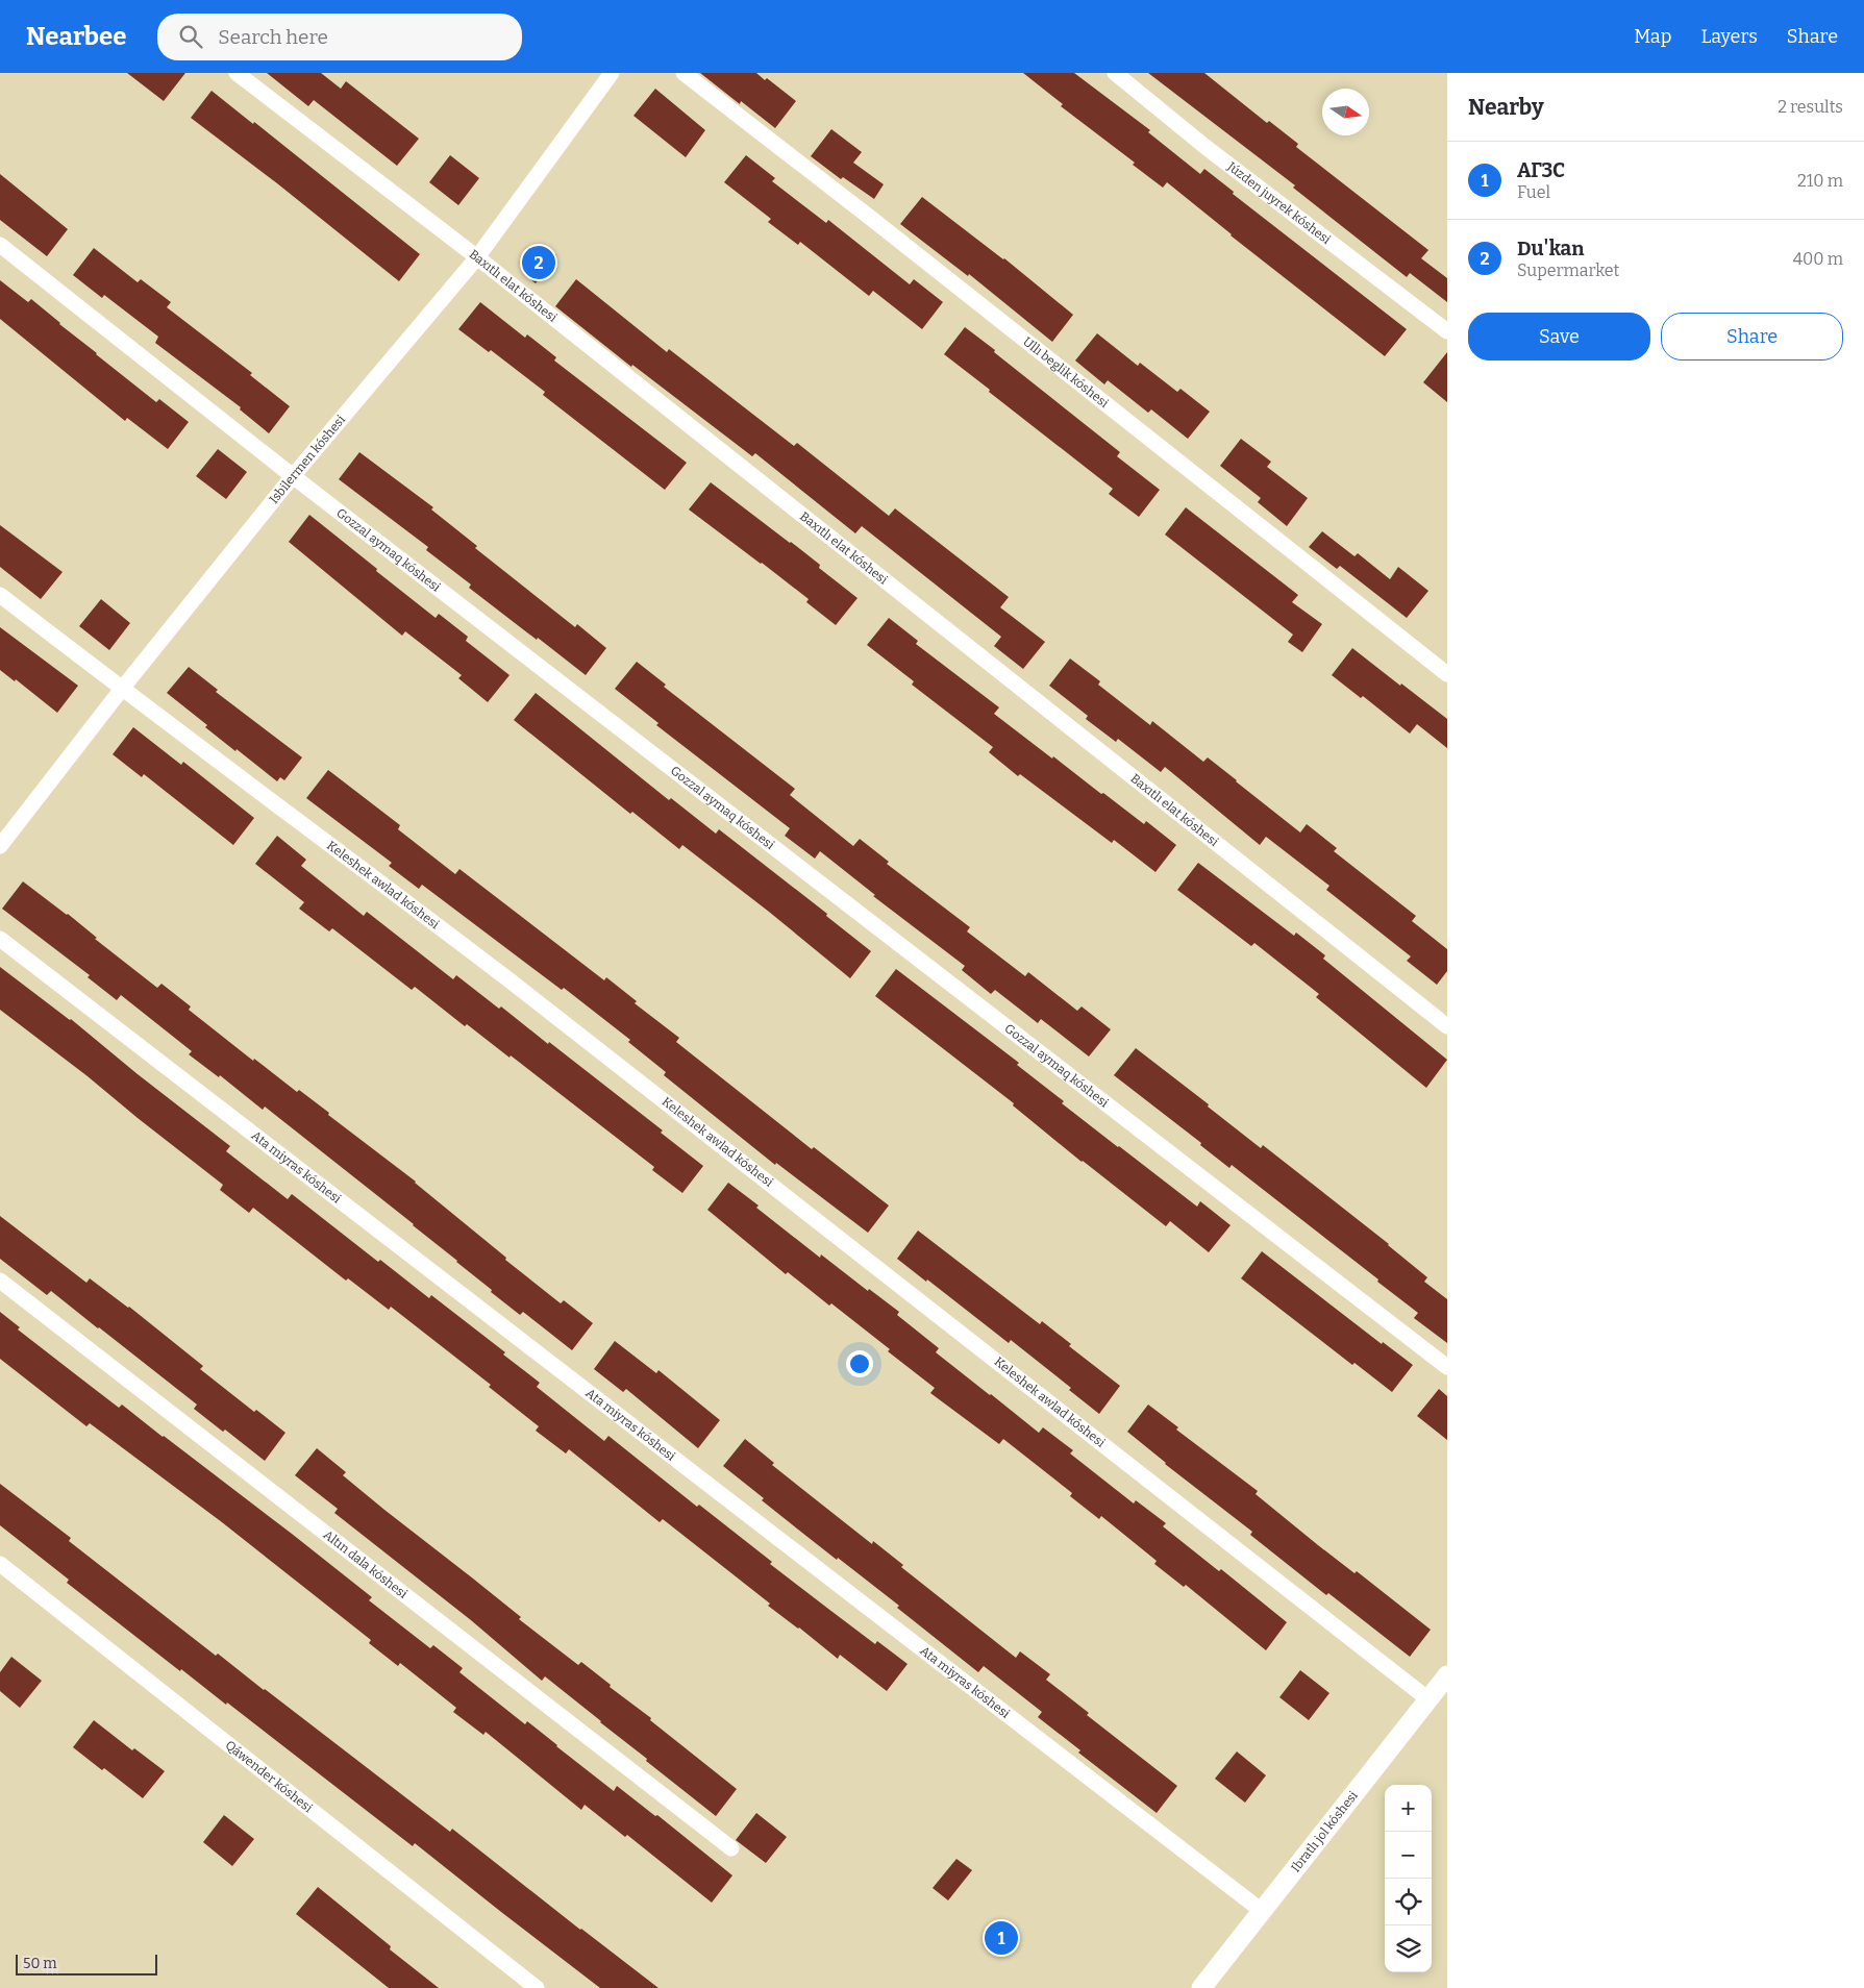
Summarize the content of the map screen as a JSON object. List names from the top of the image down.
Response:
{
  "streets": {
    "street": [
      "Júzden juyrek kóshesi",
      "Baxıtlı elat kóshesi",
      "Ullı beglik kóshesi",
      "Isbilermen kóshesi",
      "Gozzal aymaq kóshesi",
      "Keleshek awlad kóshesi",
      "Ata miyras kóshesi",
      "Altın dala kóshesi",
      "Qáwender kóshesi",
      "Ibratlı jol kóshesi"
    ]
  },
  "crossings": [
    ["Baxıtlı elat kóshesi", "Isbilermen kóshesi"],
    ["Isbilermen kóshesi", "Gozzal aymaq kóshesi"],
    ["Isbilermen kóshesi", "Keleshek awlad kóshesi"],
    ["Keleshek awlad kóshesi", "Ibratlı jol kóshesi"],
    ["Ata miyras kóshesi", "Ibratlı jol kóshesi"]
  ],
  "scale_bar": "50 m",
  "north": "right",
  "page": {
    "header": "Nearbee",
    "search": "Search here",
    "nav": ["Map", "Layers", "Share"],
    "heading": ["Nearby", "2 results"],
    "list": [
      {
        "mark": "1",
        "name": "АГЗС",
        "note": "Fuel",
        "value": "210 m"
      },
      {
        "mark": "2",
        "name": "Du'kan",
        "note": "Supermarket",
        "value": "400 m"
      }
    ],
    "pins": ["2", "1"],
    "buttons": ["Save", "Share"],
    "map_buttons": ["+", "−"],
    "scale": "50 m"
  }
}
